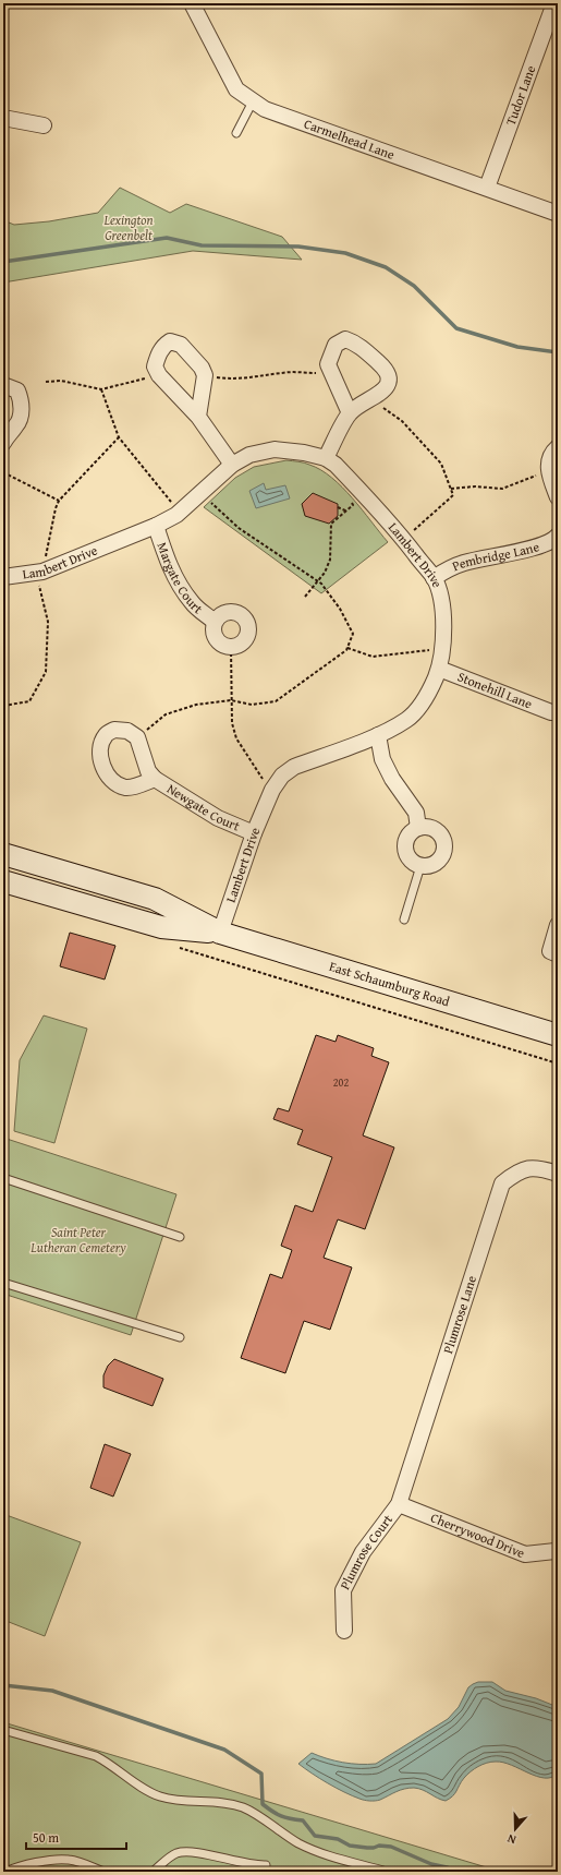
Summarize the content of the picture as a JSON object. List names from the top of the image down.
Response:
{
  "streets": {
    "main road": ["East Schaumburg Road"],
    "street": [
      "Tudor Lane",
      "Carmelhead Lane",
      "Lambert Drive",
      "Pembridge Lane",
      "Margate Court",
      "Stonehill Lane",
      "Newgate Court",
      "Plumrose Lane",
      "Cherrywood Drive",
      "Plumrose Court"
    ]
  },
  "crossings": [
    ["Tudor Lane", "Carmelhead Lane"],
    ["Lambert Drive", "Pembridge Lane"],
    ["Lambert Drive", "Margate Court"],
    ["Lambert Drive", "Stonehill Lane"],
    ["Lambert Drive", "Newgate Court"],
    ["Lambert Drive", "East Schaumburg Road"],
    ["Plumrose Lane", "Cherrywood Drive"],
    ["Plumrose Lane", "Plumrose Court"],
    ["Cherrywood Drive", "Plumrose Court"]
  ],
  "parks": ["Lexington Greenbelt", "Saint Peter Lutheran Cemetery"],
  "house_numbers": ["202"],
  "scale_bar": "50 m",
  "north": "bottom"
}
